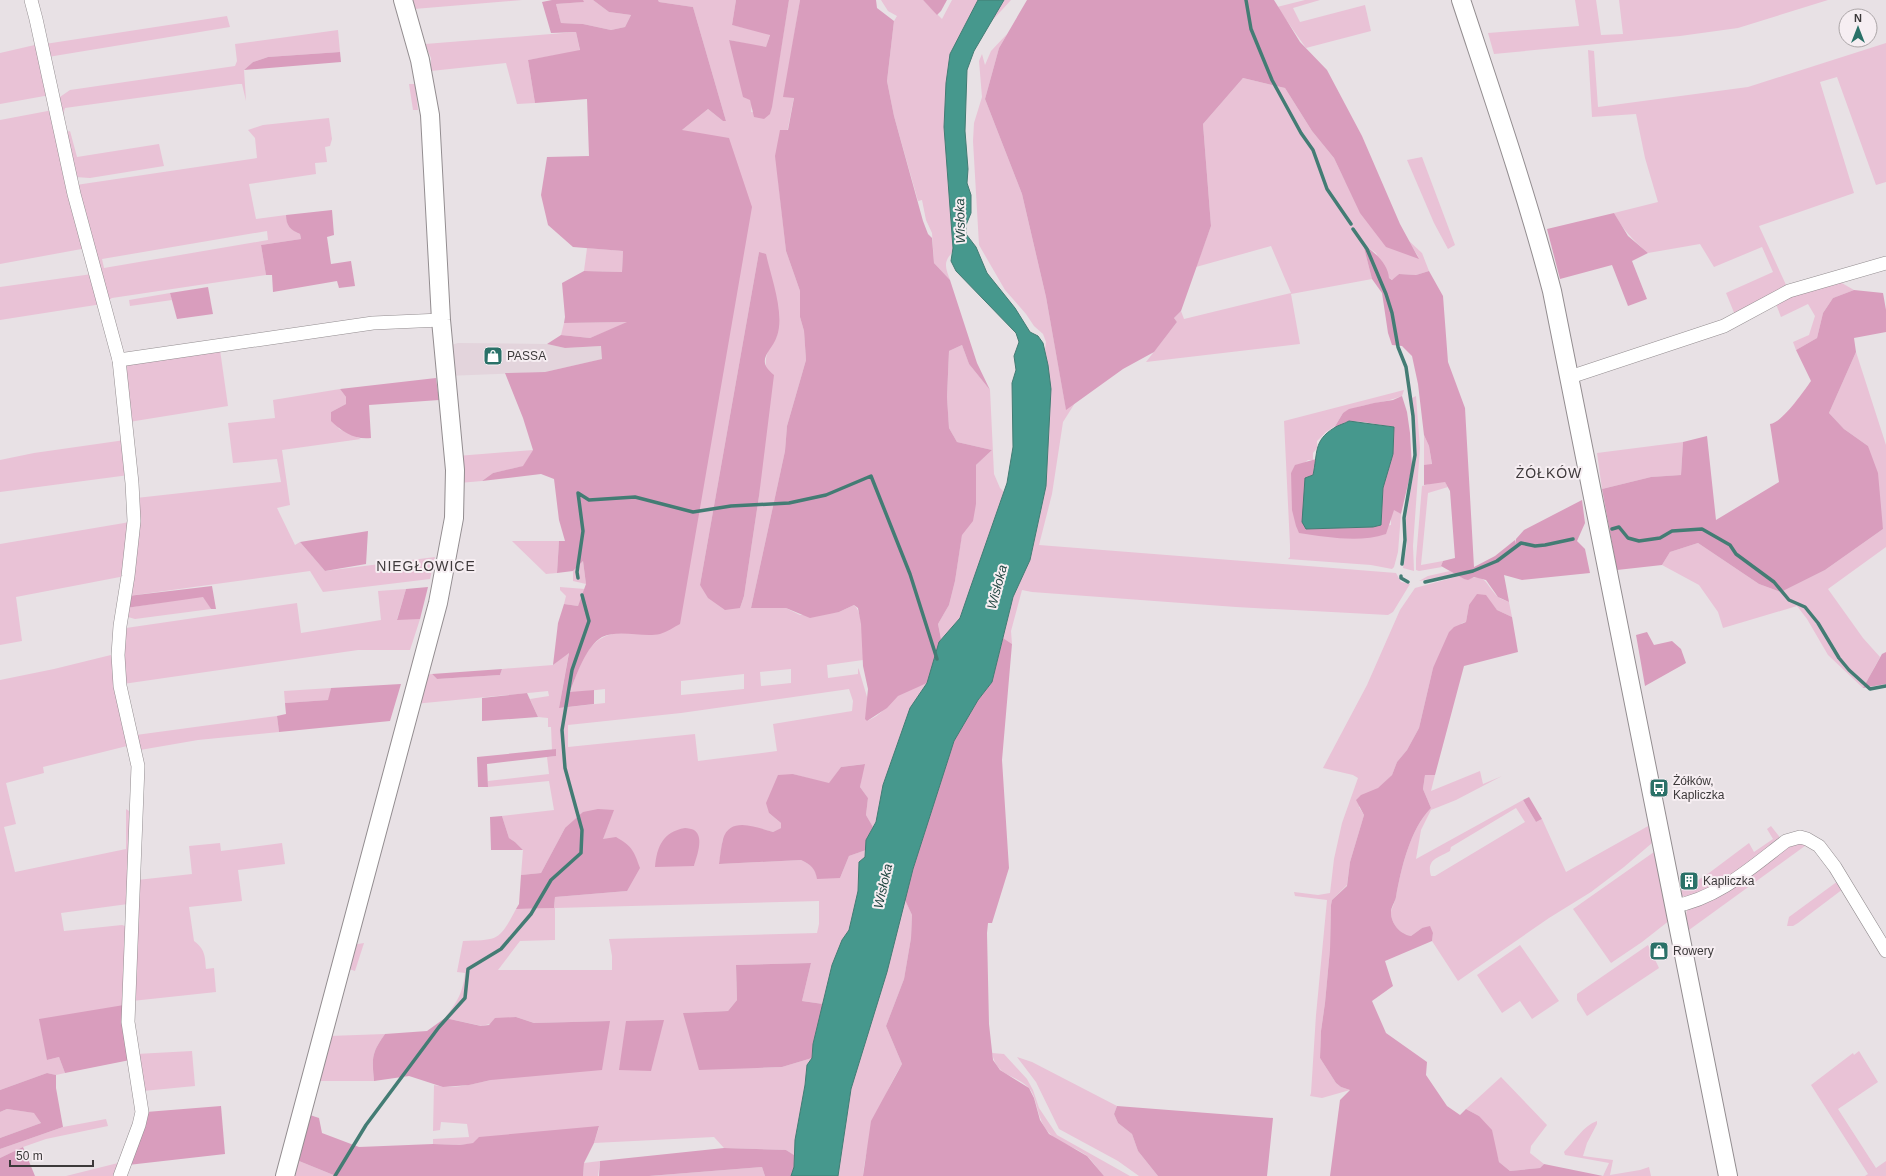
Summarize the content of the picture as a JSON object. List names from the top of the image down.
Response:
{
  "districts": ["ŻÓŁKÓW", "NIEGŁOWICE"],
  "water": ["Wisłoka"],
  "places": {
    "shop": ["PASSA", "Rowery"],
    "bus stop": ["Żółków, Kapliczka"],
    "building": ["Kapliczka"]
  },
  "scale_bar": "50 m",
  "north": "top"
}
